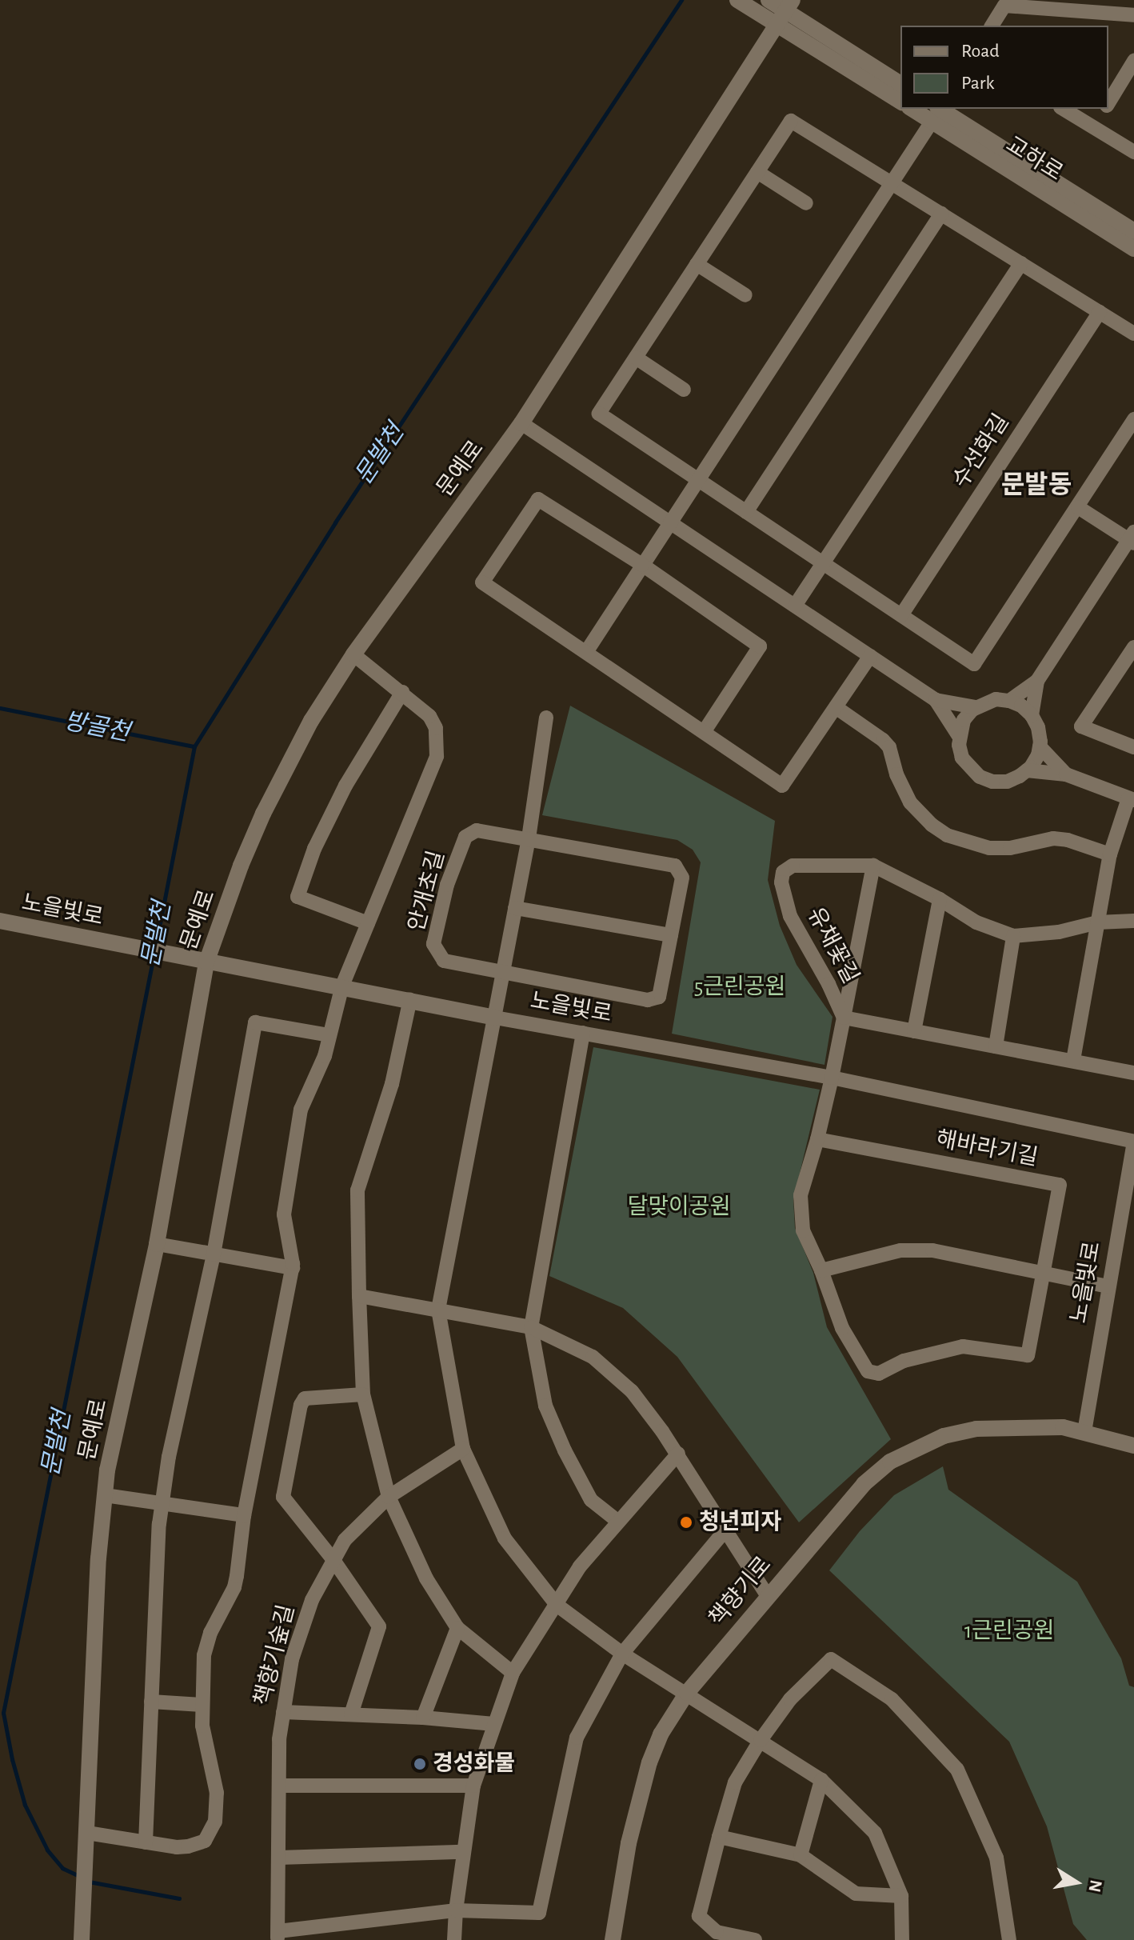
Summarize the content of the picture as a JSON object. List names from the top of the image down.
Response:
{
  "streets": {
    "street": [
      "교하로",
      "수선화길",
      "문예로",
      "안개초길",
      "노을빛로",
      "유채꽃길",
      "해바라기길",
      "책향기로",
      "책향기숲길"
    ]
  },
  "crossings": [
    ["문예로", "노을빛로"],
    ["노을빛로", "유채꽃길"],
    ["노을빛로", "해바라기길"],
    ["노을빛로", "책향기로"],
    ["유채꽃길", "해바라기길"]
  ],
  "districts": ["문발동"],
  "water": ["문발천", "방골천"],
  "parks": ["5근린공원", "달맞이공원", "1근린공원"],
  "places": ["청년피자", "경성화물"],
  "legend": ["Road", "Park"],
  "north": "right"
}
